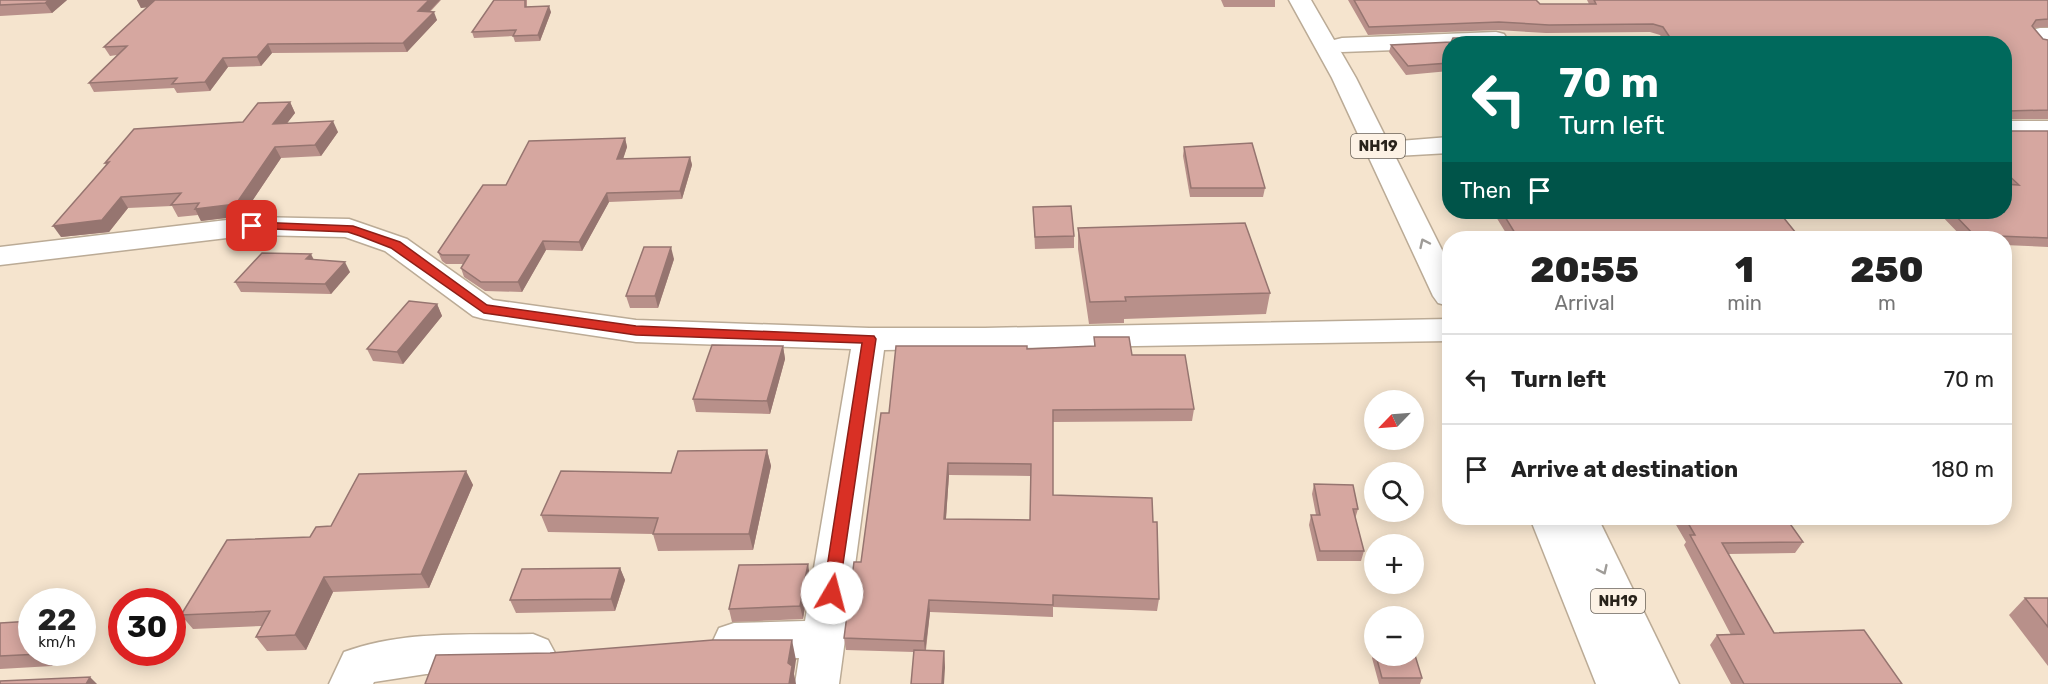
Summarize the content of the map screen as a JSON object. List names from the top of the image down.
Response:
{
  "streets": {
    "main road": ["NH19"]
  },
  "north": "bottom left",
  "page": {
    "turn": ["70 m", "Turn left"],
    "then": "Then",
    "eta": [
      "20:55",
      "Arrival",
      "1",
      "min",
      "250",
      "m"
    ],
    "list": [
      {
        "name": "Turn left",
        "value": "70 m"
      },
      {
        "name": "Arrive at destination",
        "value": "180 m"
      }
    ],
    "map_buttons": ["+", "−"],
    "speed": "22 km/h",
    "limit": "30"
  }
}
